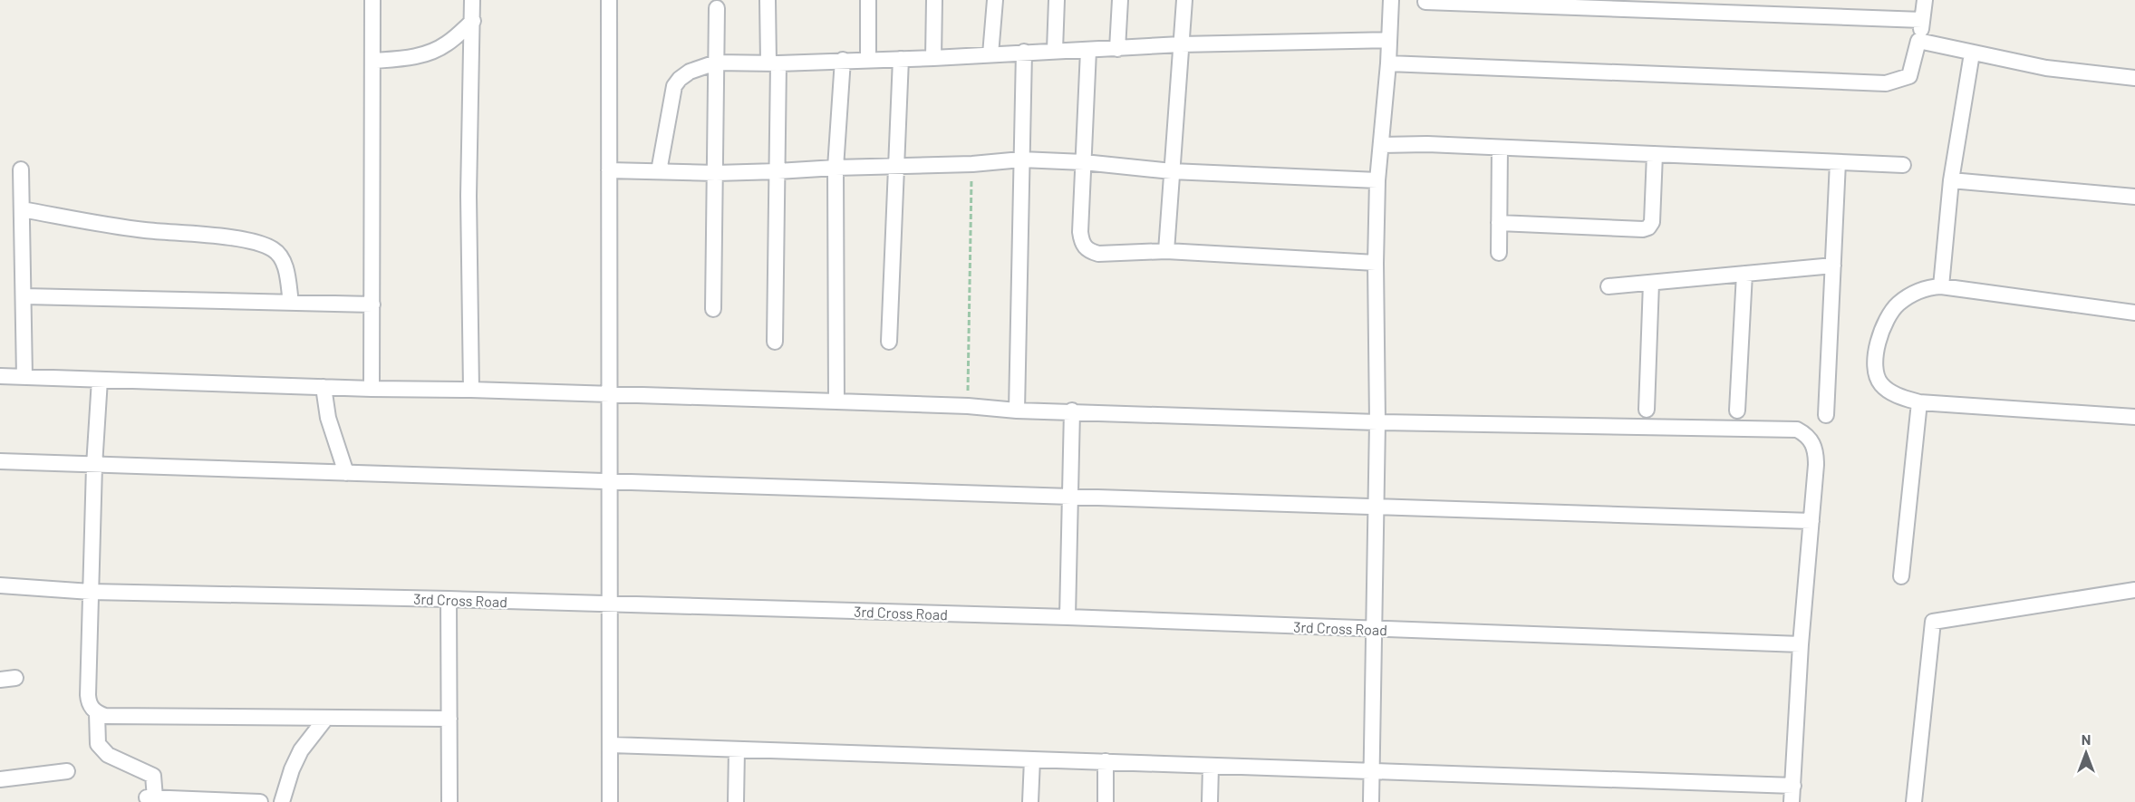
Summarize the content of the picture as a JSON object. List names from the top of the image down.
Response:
{
  "streets": {
    "street": ["3rd Cross Road"]
  },
  "north": "top"
}
